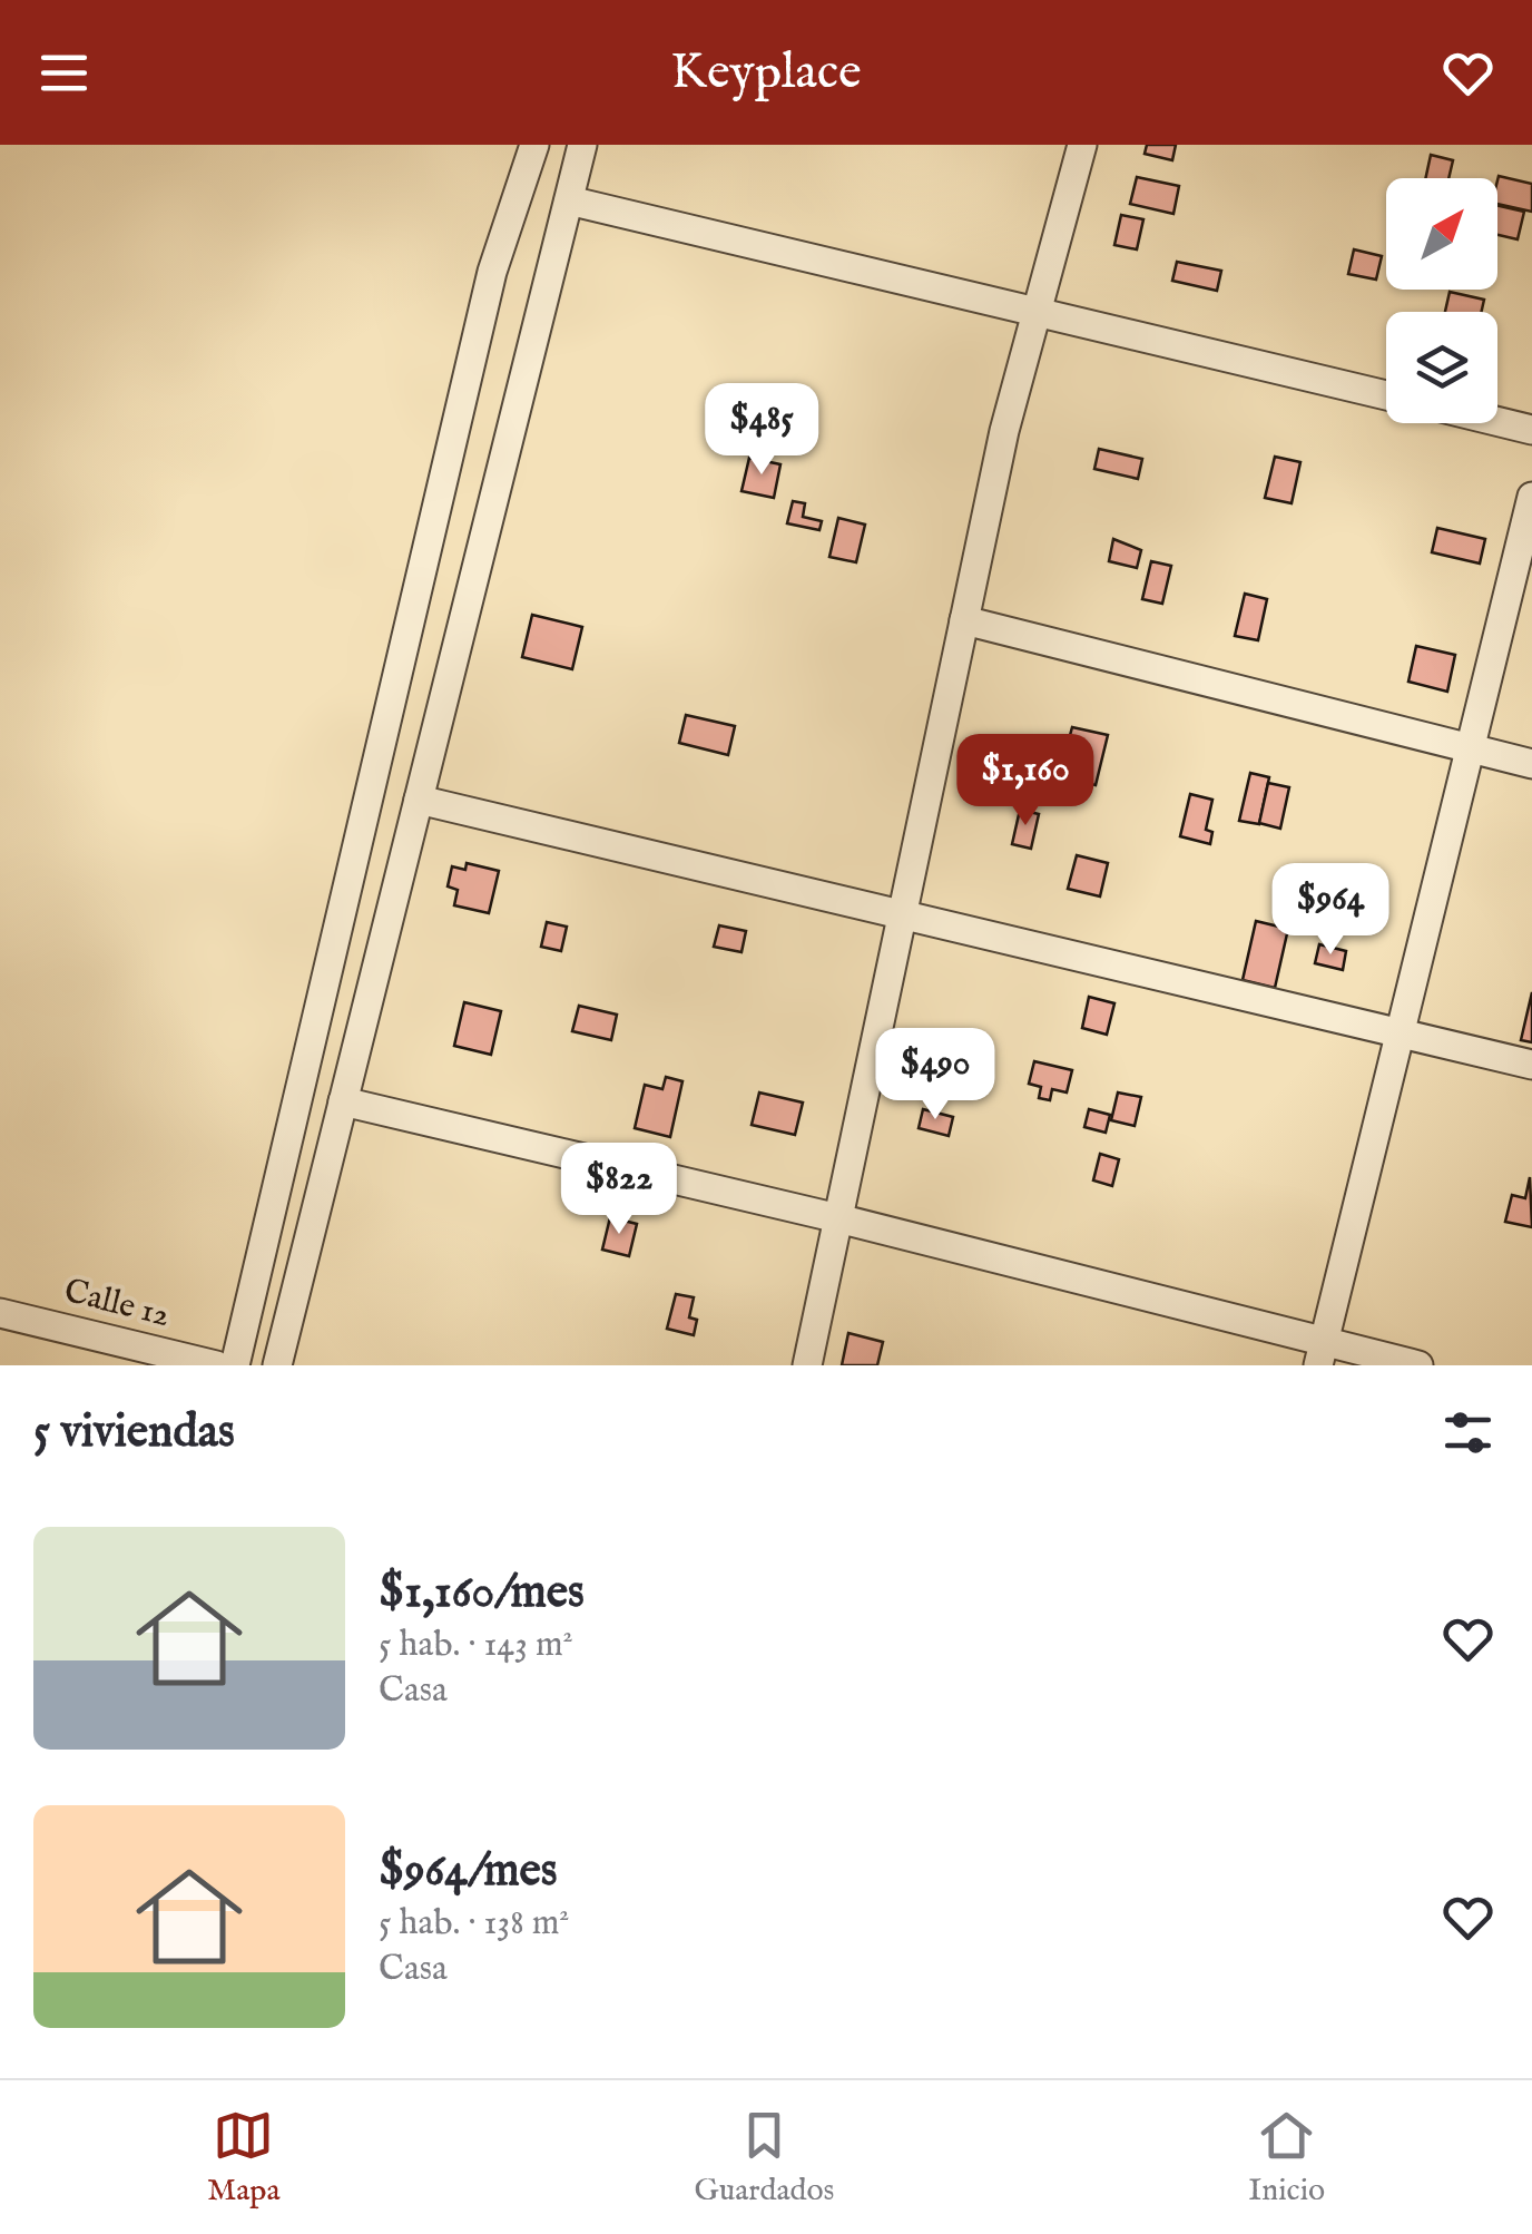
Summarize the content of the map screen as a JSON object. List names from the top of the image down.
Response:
{
  "streets": {
    "street": ["Calle 12"]
  },
  "north": "top right",
  "page": {
    "header": "Keyplace",
    "price": [
      "$485",
      "$1,160",
      "$964",
      "$490",
      "$822"
    ],
    "heading": "5 viviendas",
    "list": [
      {
        "name": "$1,160/mes",
        "note": "5 hab. · 143 m² · Casa"
      },
      {
        "name": "$964/mes",
        "note": "5 hab. · 138 m² · Casa"
      }
    ],
    "tabs": ["Mapa", "Guardados", "Inicio"]
  }
}
